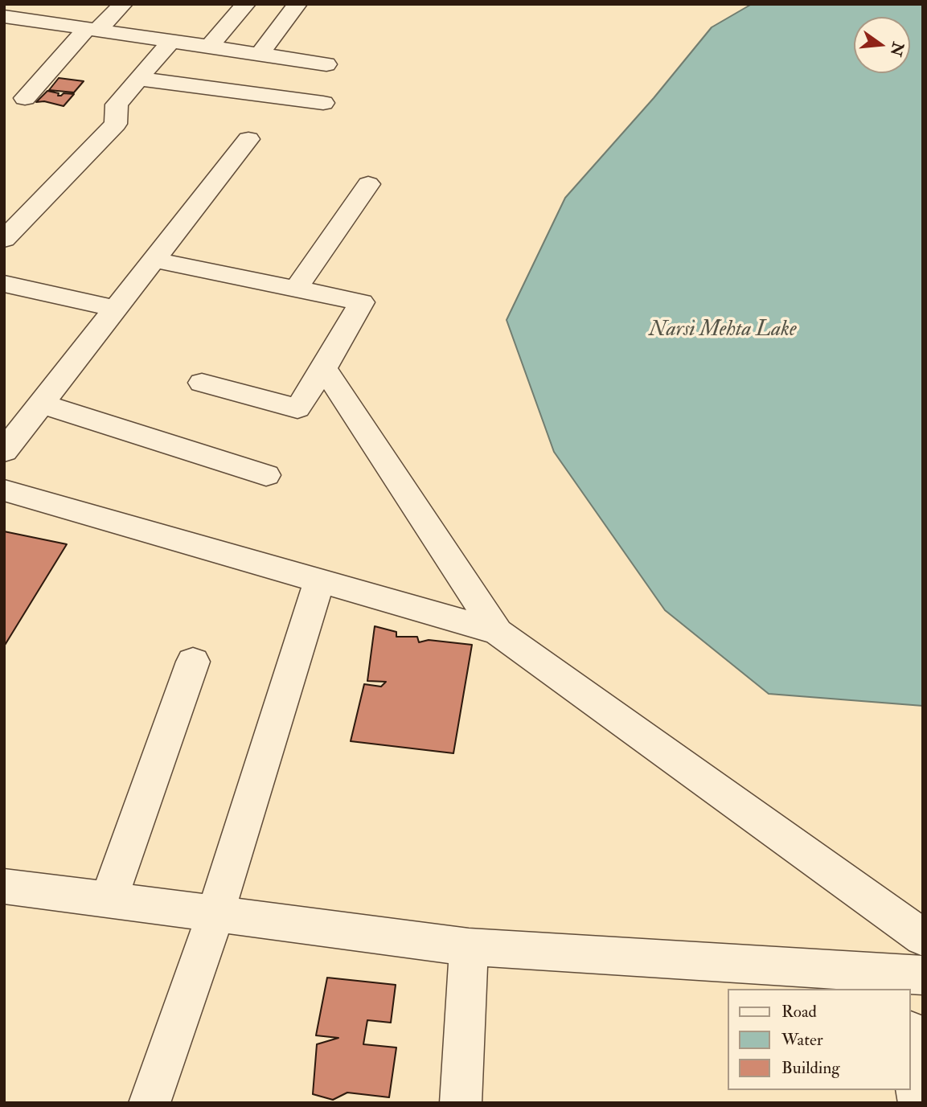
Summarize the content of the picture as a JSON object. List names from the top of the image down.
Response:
{
  "water": ["Narsi Mehta Lake"],
  "legend": ["Road", "Water", "Building"],
  "north": "right"
}
